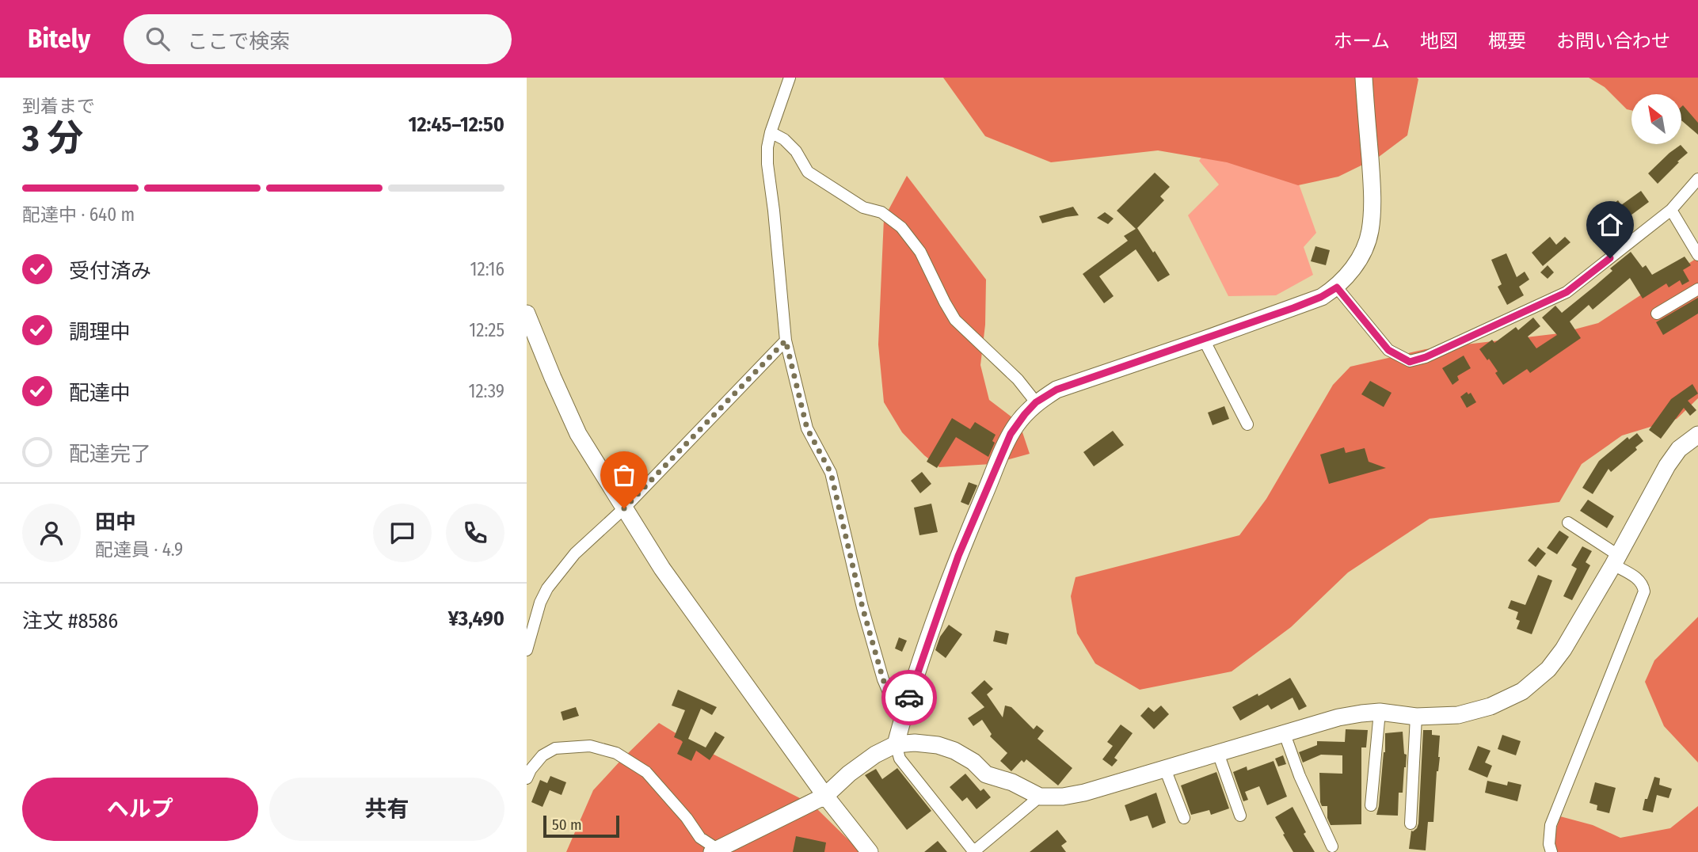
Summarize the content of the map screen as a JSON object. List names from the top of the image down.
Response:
{
  "scale_bar": "50 m",
  "north": "top left",
  "page": {
    "header": "Bitely",
    "search": "ここで検索",
    "nav": [
      "ホーム",
      "地図",
      "概要",
      "お問い合わせ"
    ],
    "heading": ["3 分", "到着まで", "12:45–12:50"],
    "panel": [
      "田中",
      "配達員 · 4.9",
      "注文 #8586",
      "¥3,490"
    ],
    "bar": "配達中 · 640 m",
    "list": [
      ["受付済み", "12:16"],
      ["調理中", "12:25"],
      ["配達中", "12:39"],
      "配達完了"
    ],
    "buttons": ["ヘルプ", "共有"],
    "scale": "50 m"
  }
}
